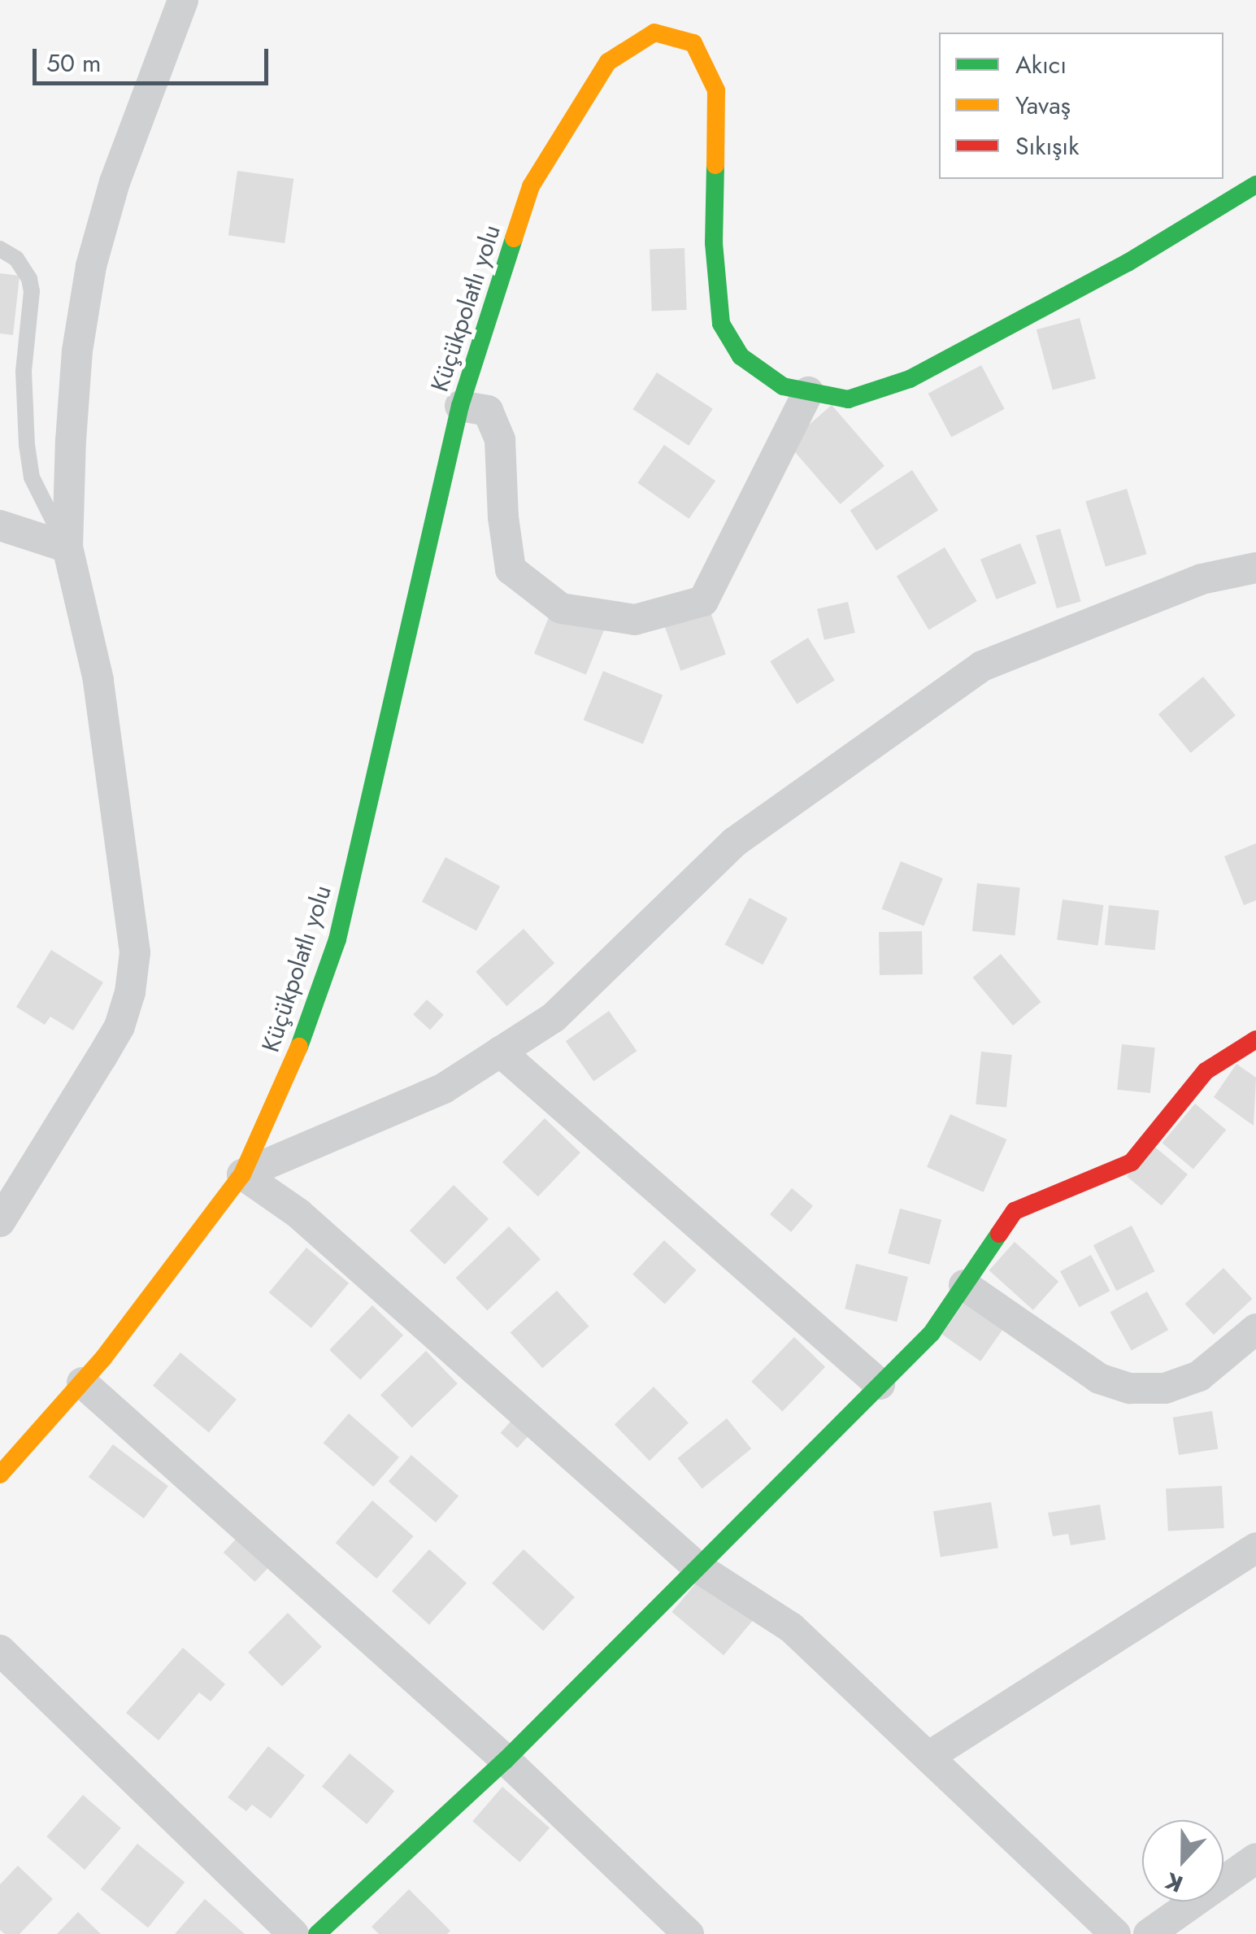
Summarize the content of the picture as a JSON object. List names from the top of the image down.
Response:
{
  "streets": {
    "street": ["Küçükpolatlı yolu"]
  },
  "legend": ["Akıcı", "Yavaş", "Sıkışık"],
  "scale_bar": "50 m",
  "north": "bottom"
}
